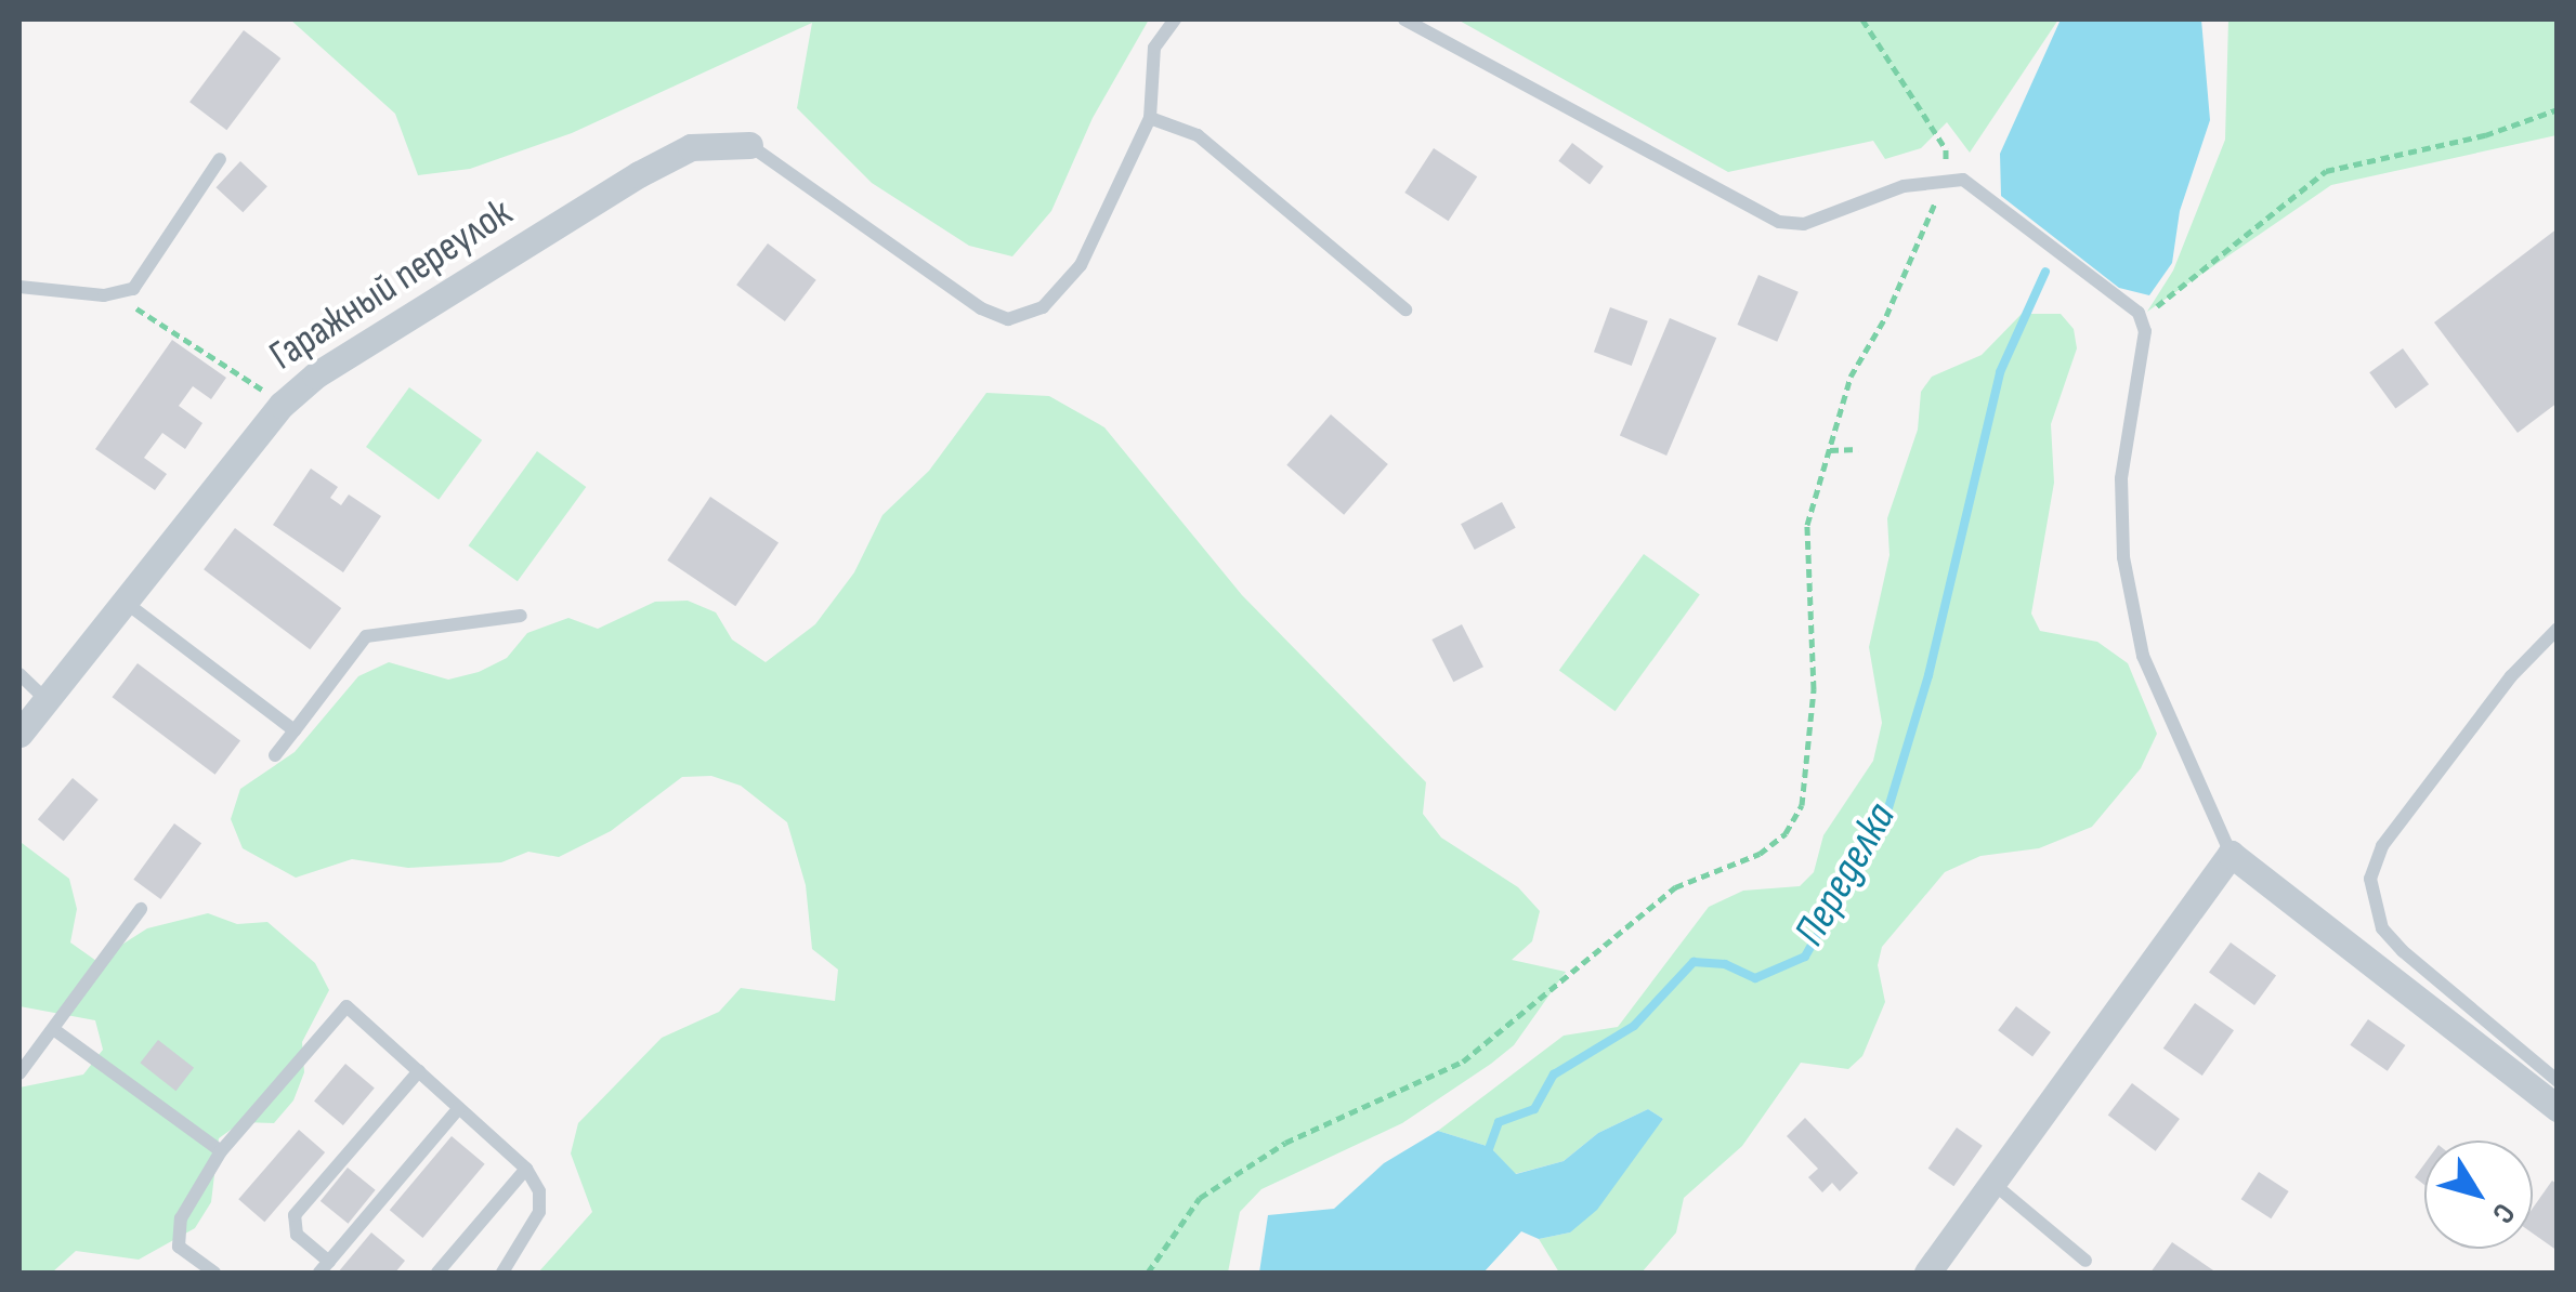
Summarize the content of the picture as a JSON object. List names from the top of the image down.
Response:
{
  "streets": {
    "street": ["Гаражный переулок"]
  },
  "water": ["Переделка"],
  "north": "bottom right"
}
